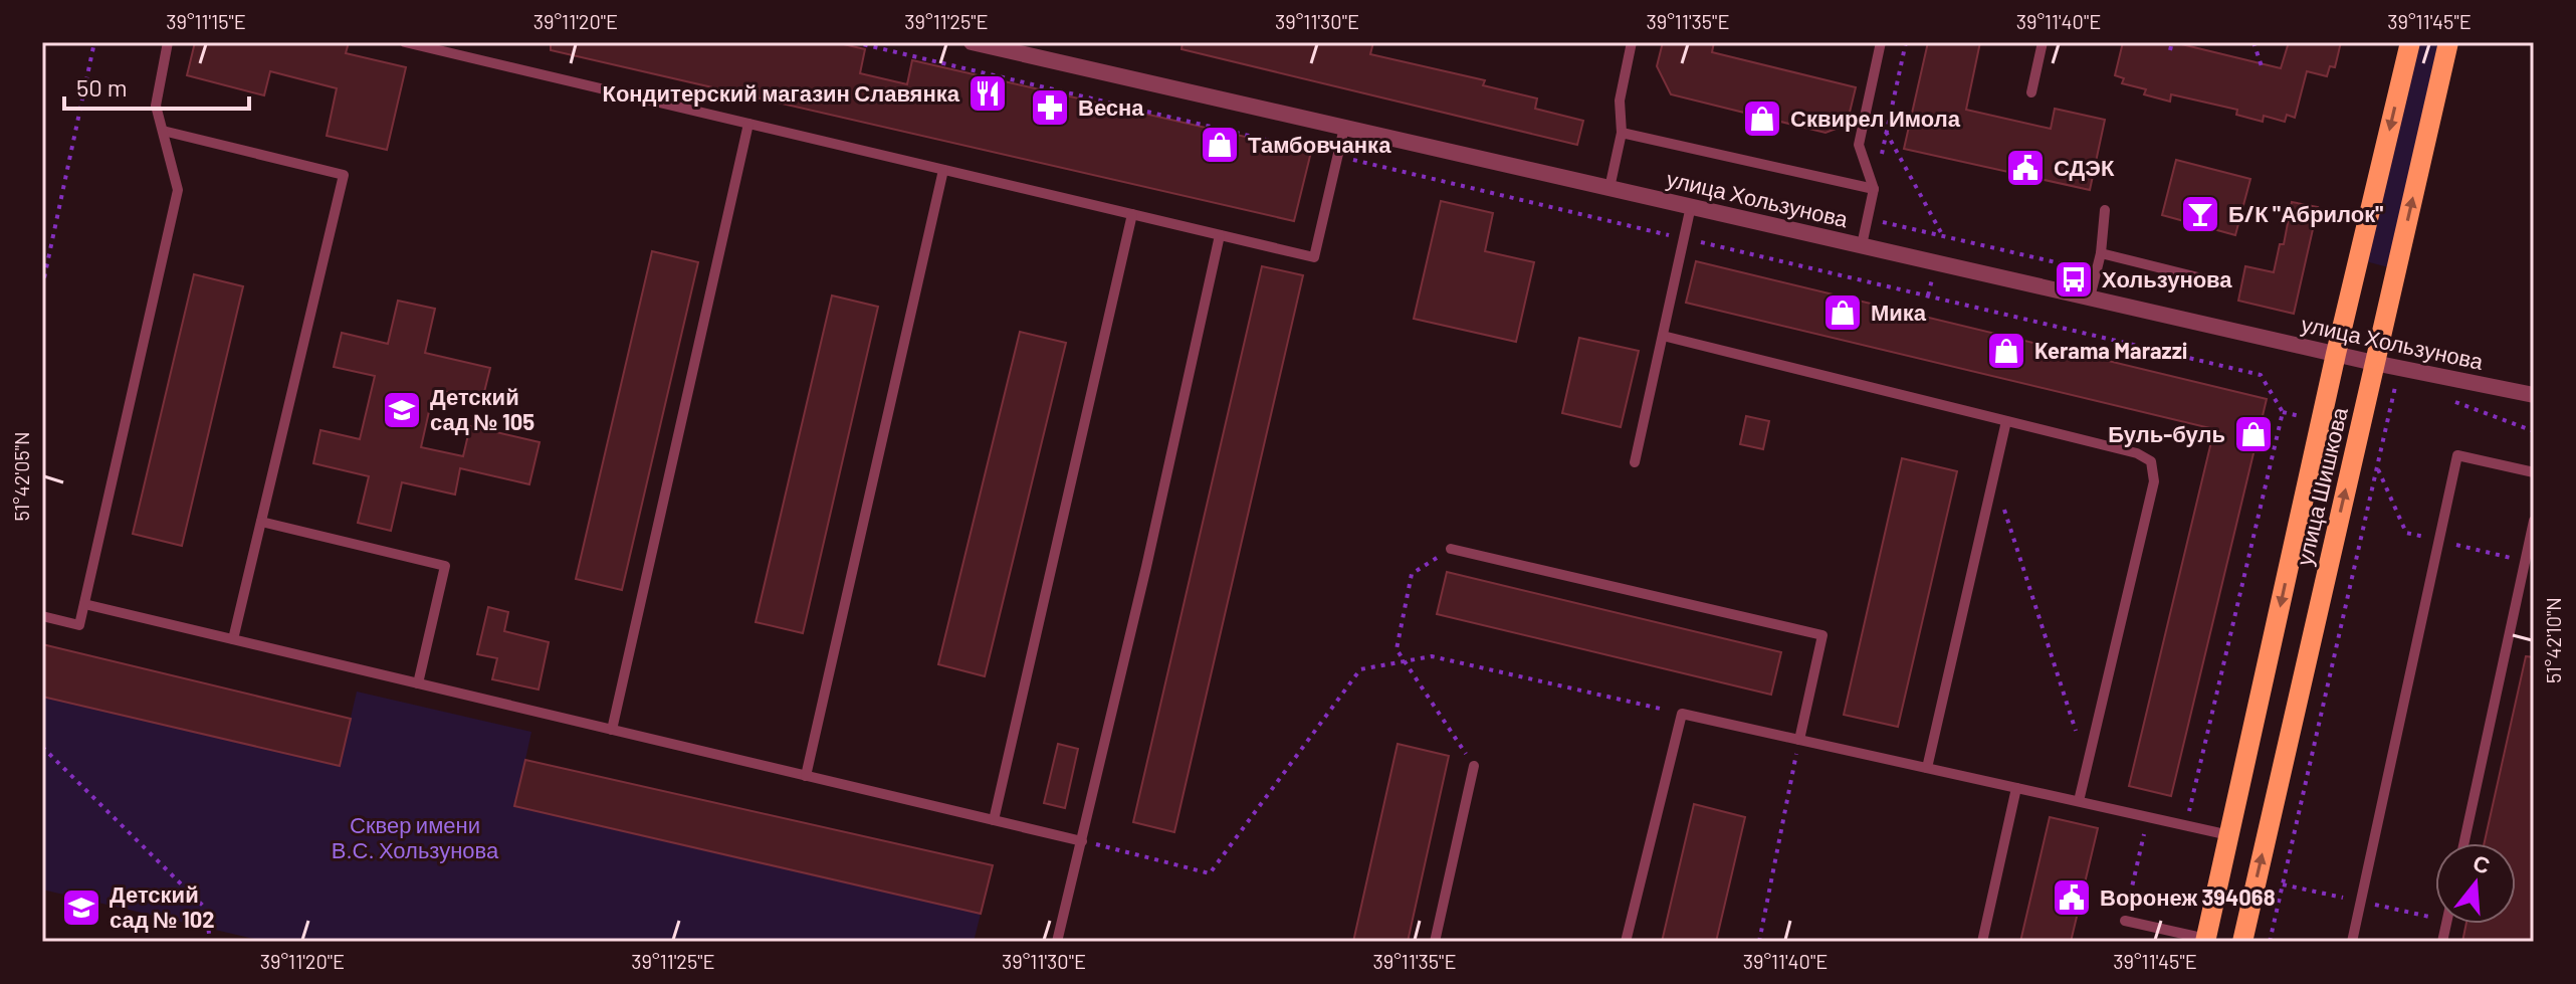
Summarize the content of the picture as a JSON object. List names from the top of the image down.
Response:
{
  "streets": {
    "main road": ["улица Шишкова"],
    "street": ["улица Хользунова"]
  },
  "crossings": [
    ["улица Хользунова", "улица Шишкова"]
  ],
  "parks": ["Сквер имени В.С. Хользунова"],
  "places": {
    "restaurant": ["Кондитерский магазин Славянка"],
    "pharmacy": ["Весна"],
    "shop": [
      "Сквирел Имола",
      "Тамбовчанка",
      "Мика",
      "Kerama Marazzi",
      "Буль-буль"
    ],
    "public building": ["СДЭК", "Воронеж 394068"],
    "bar": ["Б/К \"Абрилок\""],
    "bus stop": ["Хользунова"],
    "school or university": ["Детский сад № 105", "Детский сад № 102"]
  },
  "scale_bar": "50 m",
  "north": "top",
  "coordinates": [
    "39°11'15\"E",
    "39°11'20\"E",
    "39°11'25\"E",
    "39°11'30\"E",
    "39°11'35\"E",
    "39°11'40\"E",
    "39°11'45\"E",
    "51°42'05\"N",
    "51°42'10\"N"
  ]
}
